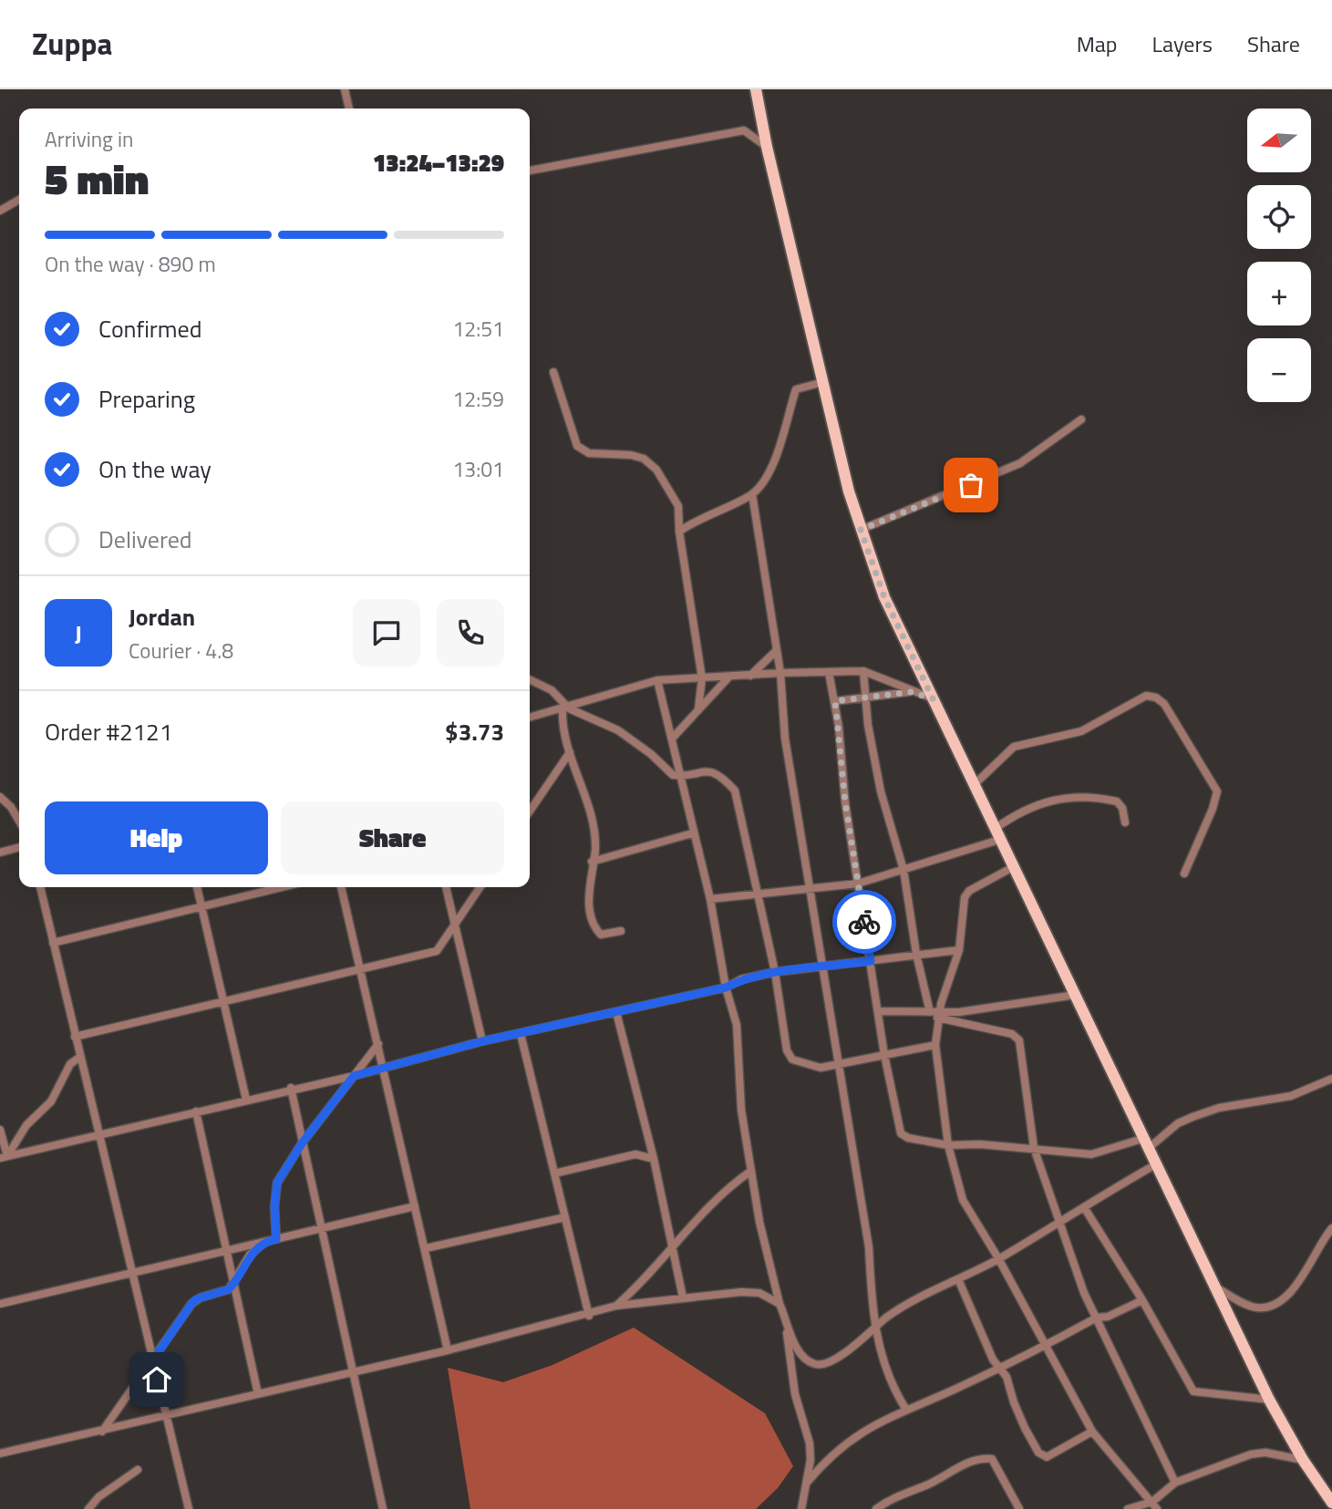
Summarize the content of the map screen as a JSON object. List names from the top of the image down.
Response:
{
  "north": "left",
  "page": {
    "header": "Zuppa",
    "nav": ["Map", "Layers", "Share"],
    "map_buttons": ["+", "−"],
    "heading": ["5 min", "Arriving in", "13:24–13:29"],
    "panel": [
      "Jordan",
      "Courier · 4.8",
      "Order #2121",
      "$3.73"
    ],
    "bar": "On the way · 890 m",
    "list": [
      ["Confirmed", "12:51"],
      ["Preparing", "12:59"],
      ["On the way", "13:01"],
      "Delivered"
    ],
    "round": "J",
    "buttons": ["Help", "Share"]
  }
}
